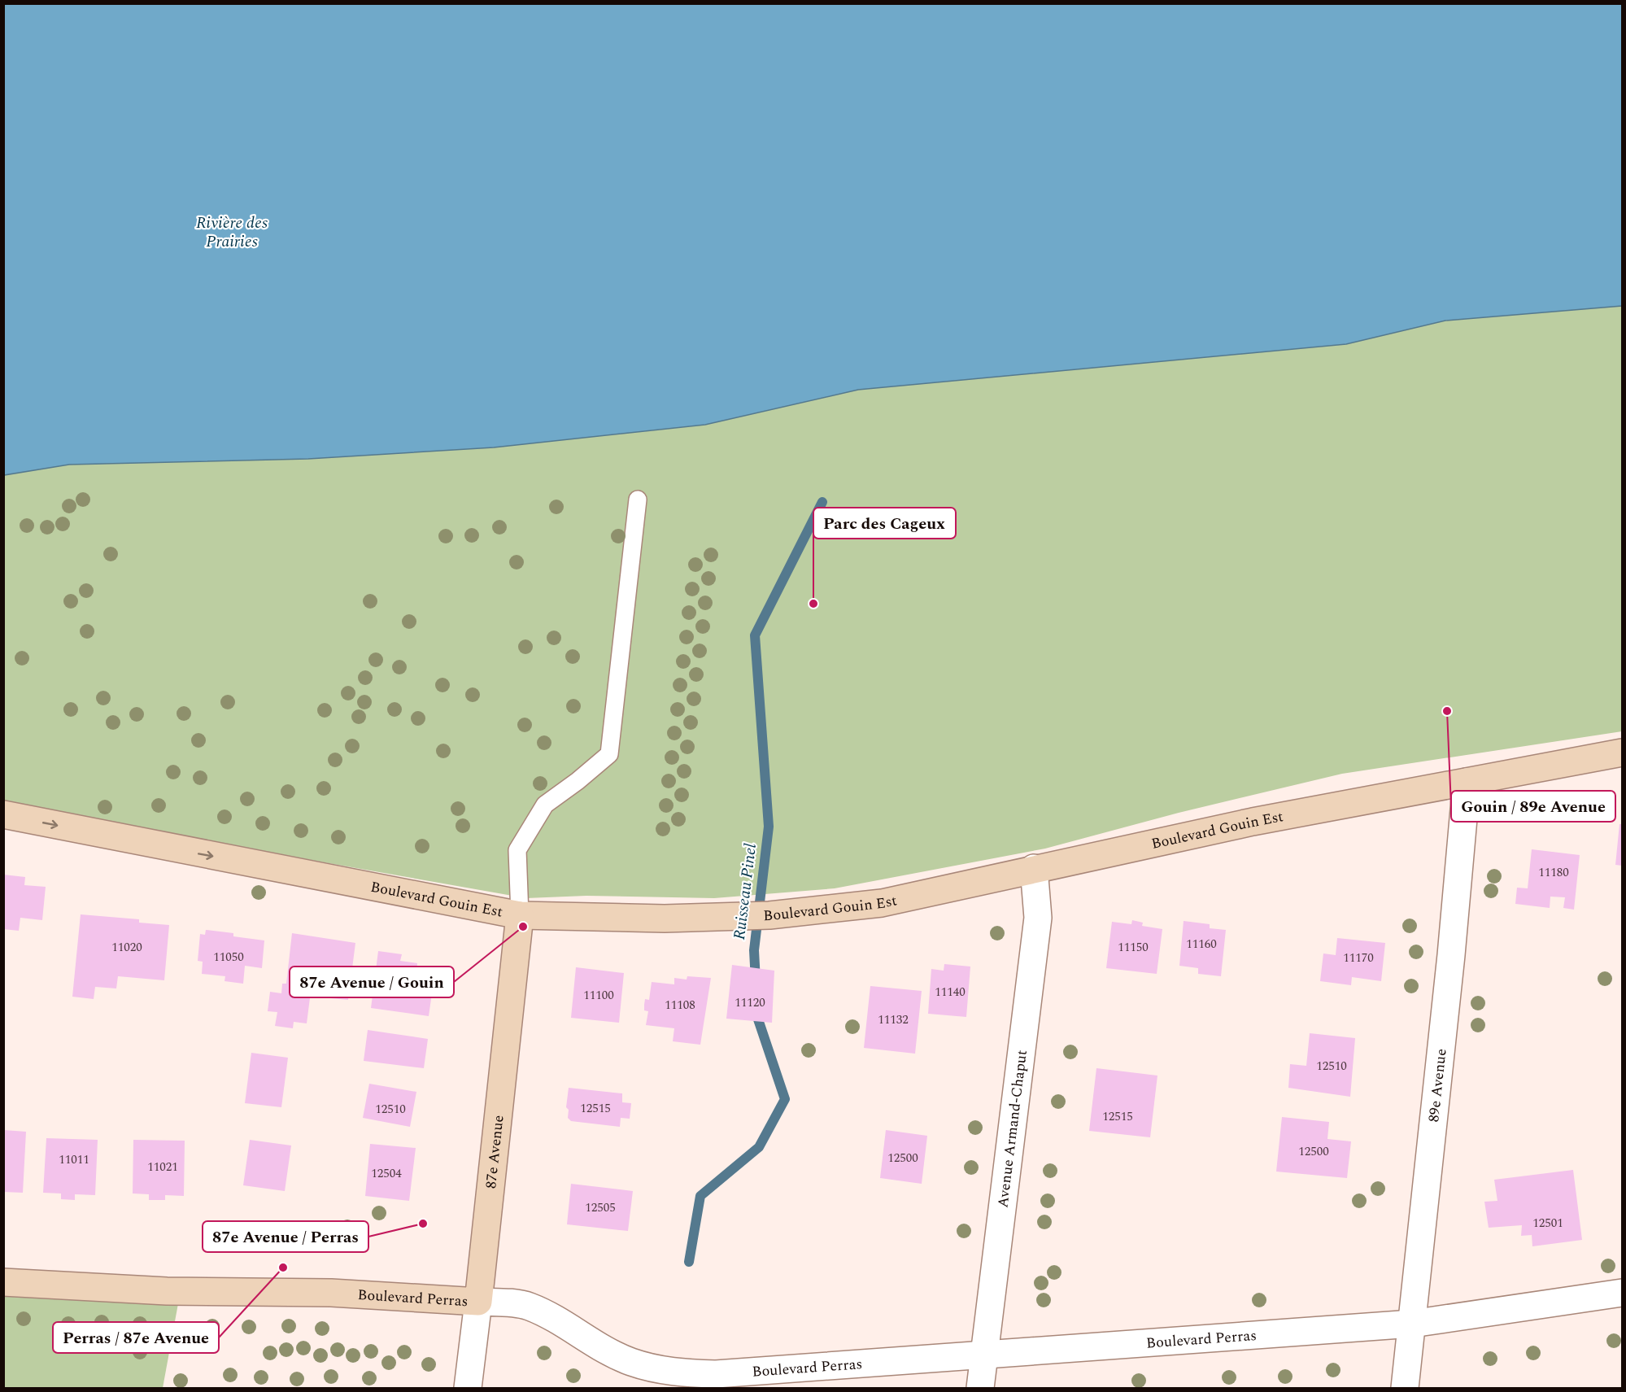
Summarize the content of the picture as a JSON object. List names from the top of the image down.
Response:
{
  "streets": {
    "street": [
      "Boulevard Gouin Est",
      "89e Avenue",
      "Avenue Armand-Chaput",
      "87e Avenue",
      "Boulevard Perras"
    ]
  },
  "crossings": [
    ["Boulevard Gouin Est", "89e Avenue"],
    ["Boulevard Gouin Est", "Avenue Armand-Chaput"],
    ["Boulevard Gouin Est", "87e Avenue"],
    ["89e Avenue", "Boulevard Perras"],
    ["Avenue Armand-Chaput", "Boulevard Perras"],
    ["87e Avenue", "Boulevard Perras"]
  ],
  "water": ["Rivière des Prairies", "Ruisseau Pinel"],
  "places": [
    "Parc des Cageux",
    "Gouin / 89e Avenue",
    "87e Avenue / Gouin",
    "87e Avenue / Perras",
    "Perras / 87e Avenue"
  ],
  "house_numbers": [
    "11180",
    "11160",
    "11020",
    "11150",
    "11050",
    "11170",
    "11140",
    "11100",
    "11120",
    "11108",
    "11132",
    "12510",
    "12515",
    "12510",
    "12515",
    "12500",
    "12500",
    "11011",
    "11021",
    "12504",
    "12505",
    "12501"
  ]
}
